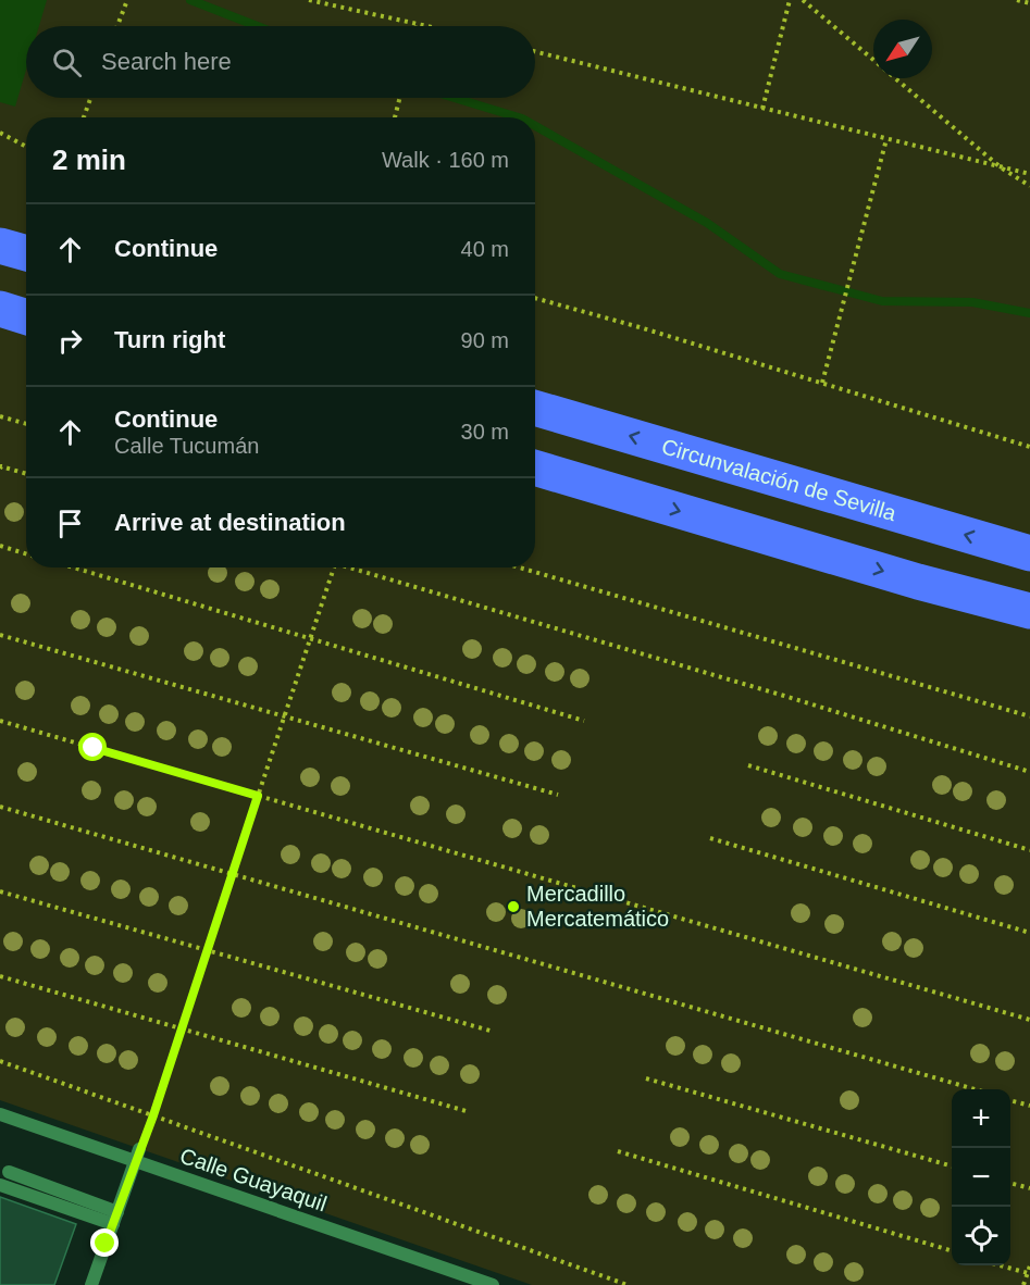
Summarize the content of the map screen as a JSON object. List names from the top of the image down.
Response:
{
  "streets": {
    "highway": ["Circunvalación de Sevilla"],
    "street": ["Calle Guayaquil"]
  },
  "places": ["Mercadillo Mercatemático"],
  "north": "bottom left",
  "page": {
    "search": "Search here",
    "heading": ["2 min", "Walk · 160 m"],
    "list": [
      ["Continue", "40 m"],
      ["Turn right", "90 m"],
      ["Continue", "Calle Tucumán", "30 m"],
      "Arrive at destination"
    ],
    "map_buttons": ["+", "−"]
  }
}
